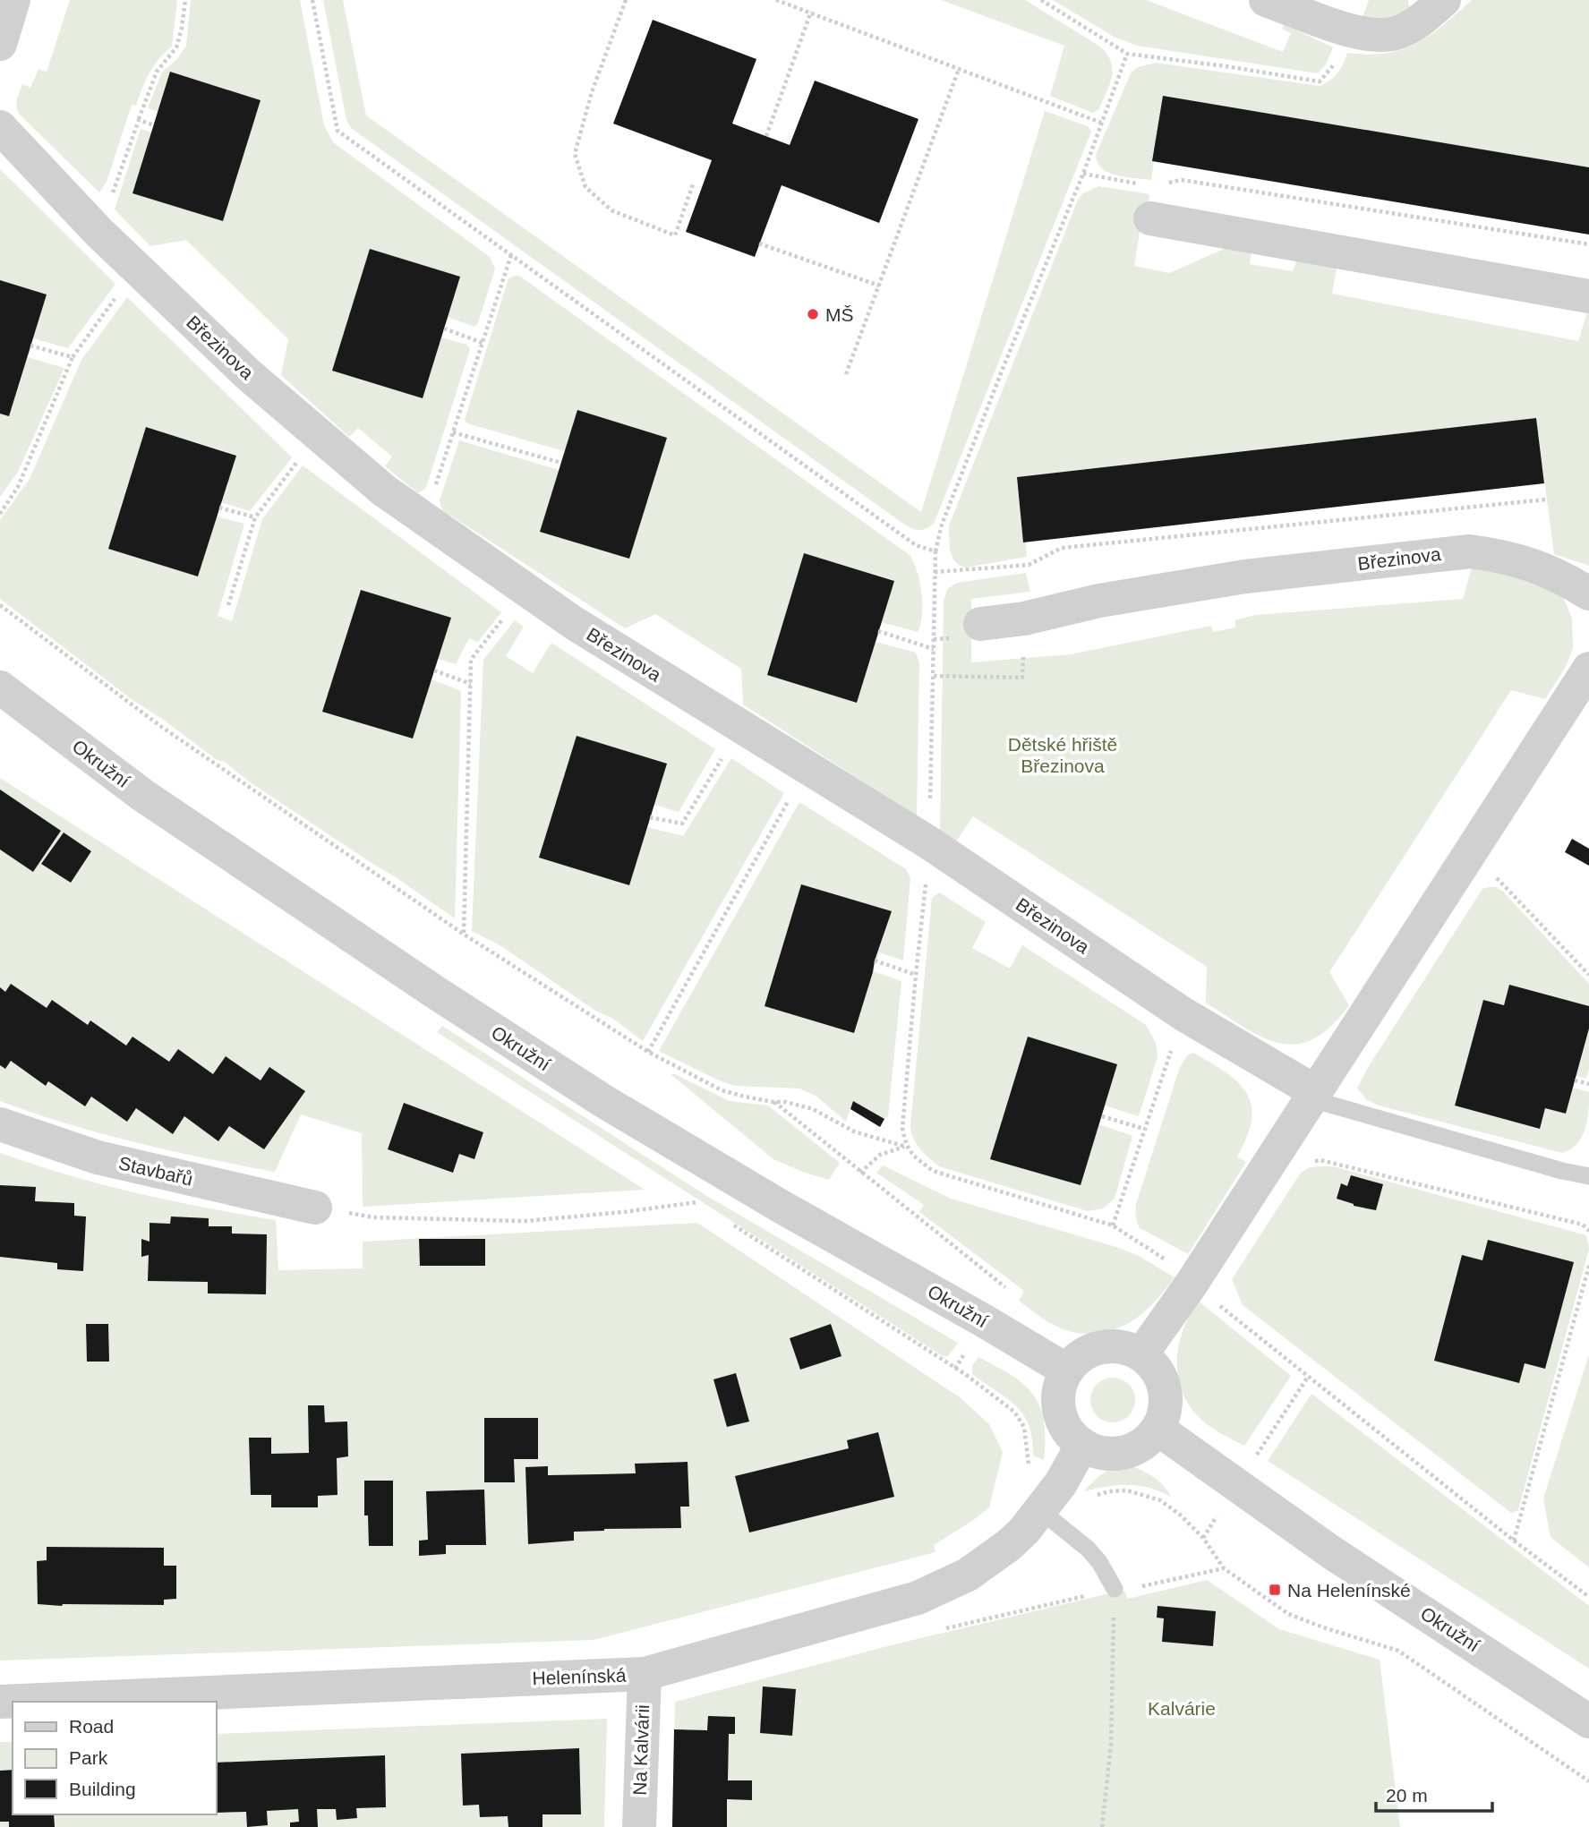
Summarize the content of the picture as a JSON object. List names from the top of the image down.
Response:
{
  "streets": {
    "street": [
      "Březinova",
      "Okružní",
      "Stavbařů",
      "Helenínská",
      "Na Kalvárii"
    ]
  },
  "crossings": [
    ["Okružní", "Helenínská"],
    ["Helenínská", "Na Kalvárii"]
  ],
  "parks": ["Dětské hřiště Březinova", "Kalvárie"],
  "places": {
    "other": ["MŠ"],
    "transit": ["Na Helenínské"]
  },
  "legend": ["Road", "Park", "Building"],
  "scale_bar": "20 m"
}
